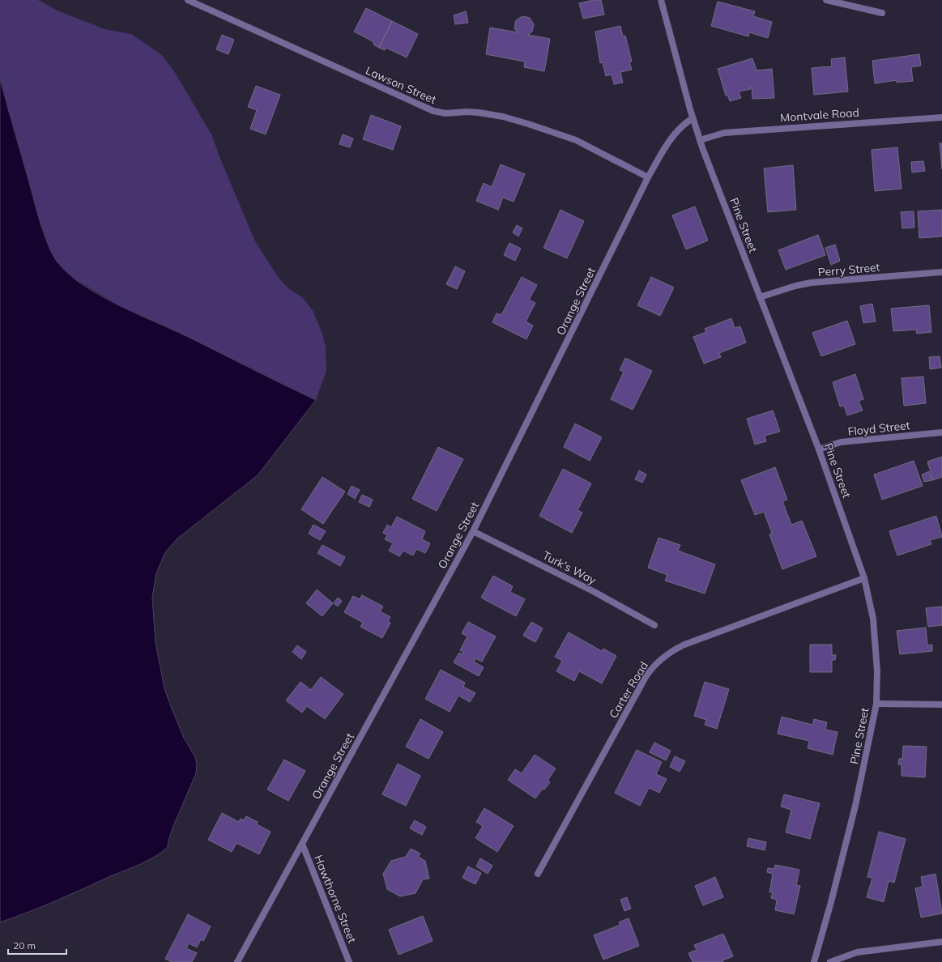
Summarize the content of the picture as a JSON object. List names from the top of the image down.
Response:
{
  "streets": {
    "street": [
      "Lawson Street",
      "Montvale Road",
      "Pine Street",
      "Perry Street",
      "Orange Street",
      "Floyd Street",
      "Turk's Way",
      "Carter Road",
      "Hawthorne Street"
    ]
  },
  "crossings": [
    ["Lawson Street", "Orange Street"],
    ["Montvale Road", "Pine Street"],
    ["Pine Street", "Perry Street"],
    ["Pine Street", "Orange Street"],
    ["Pine Street", "Floyd Street"],
    ["Pine Street", "Carter Road"],
    ["Orange Street", "Turk's Way"],
    ["Orange Street", "Hawthorne Street"]
  ],
  "scale_bar": "20 m"
}
